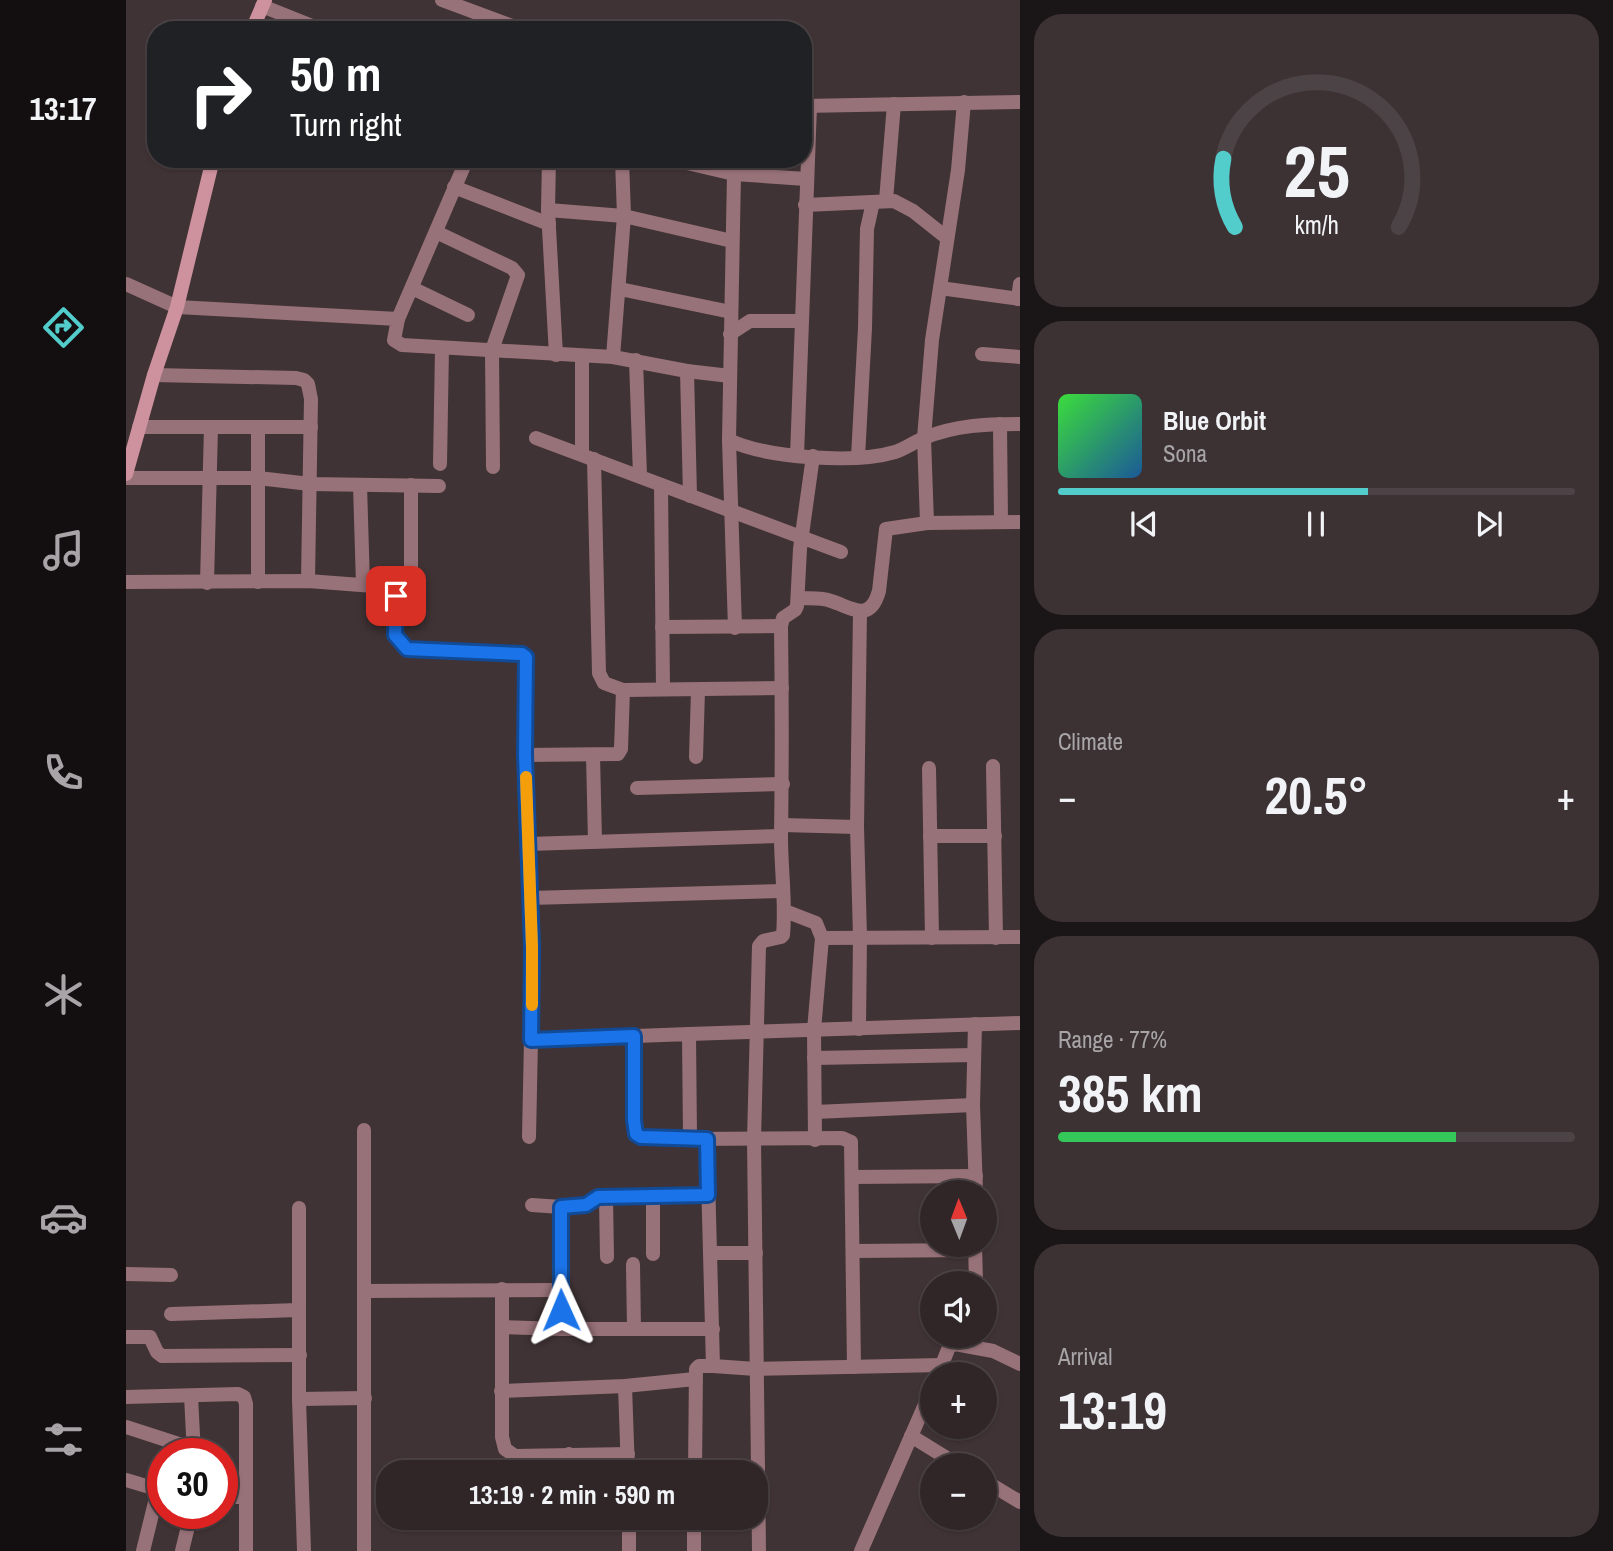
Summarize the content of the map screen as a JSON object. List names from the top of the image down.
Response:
{
  "north": "top",
  "page": {
    "tabs": "13:17",
    "turn": ["50 m", "Turn right"],
    "song": ["Blue Orbit", "Sona"],
    "tile": [
      "Climate",
      ["Range · 77%", "385 km"],
      ["Arrival", "13:19"]
    ],
    "heat": ["−", "20.5°", "+"],
    "map_buttons": ["+", "−"],
    "limit": "30",
    "trip": "13:19 · 2 min · 590 m",
    "gauge": ["25", "km/h"]
  }
}
